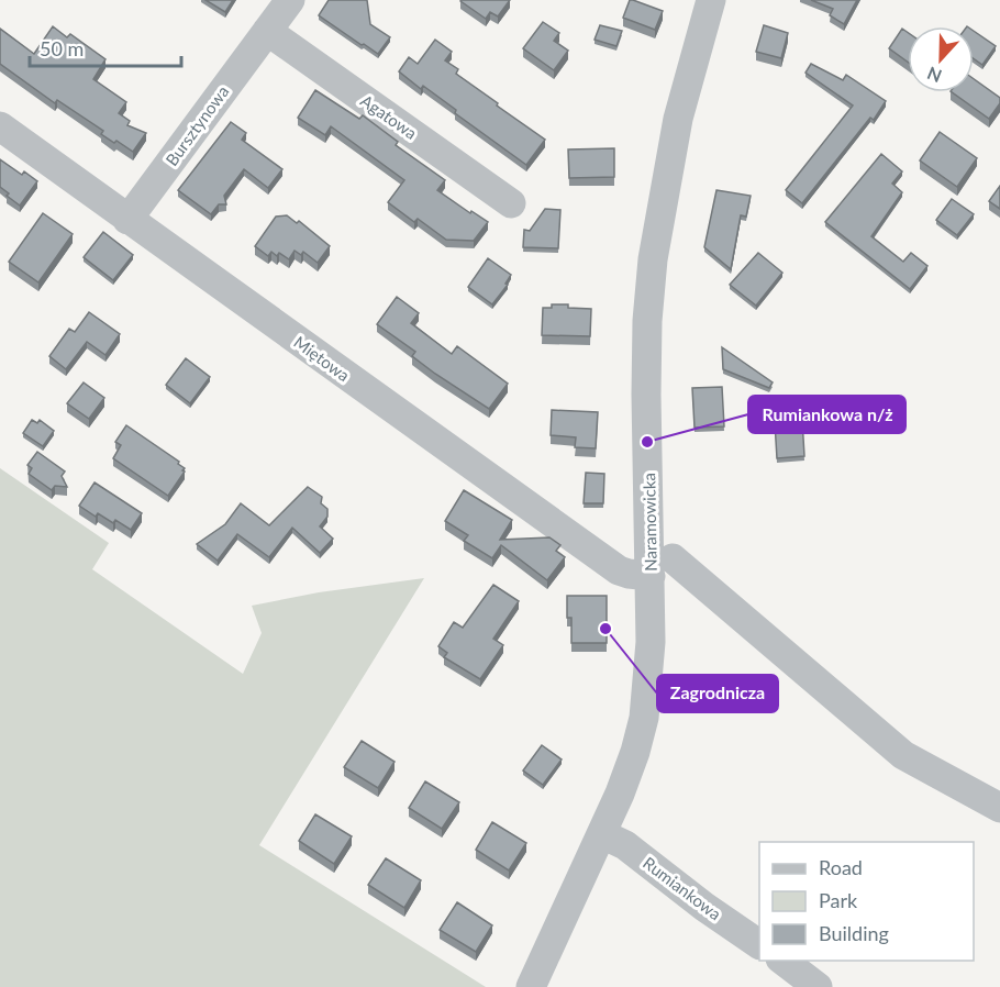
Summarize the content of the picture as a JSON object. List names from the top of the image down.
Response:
{
  "streets": {
    "street": [
      "Agatowa",
      "Bursztynowa",
      "Miętowa",
      "Naramowicka",
      "Rumiankowa"
    ]
  },
  "crossings": [
    ["Agatowa", "Bursztynowa"],
    ["Bursztynowa", "Miętowa"],
    ["Miętowa", "Naramowicka"],
    ["Naramowicka", "Rumiankowa"]
  ],
  "places": ["Rumiankowa n/ż", "Zagrodnicza"],
  "legend": ["Road", "Park", "Building"],
  "scale_bar": "50 m",
  "north": "bottom"
}
